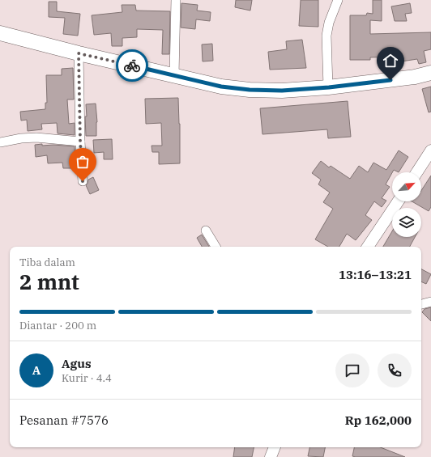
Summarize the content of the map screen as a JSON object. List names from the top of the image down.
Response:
{
  "north": "top right",
  "page": {
    "heading": ["2 mnt", "Tiba dalam", "13:16–13:21"],
    "panel": [
      "Agus",
      "Kurir · 4.4",
      "Pesanan #7576",
      "Rp 162,000"
    ],
    "bar": "Diantar · 200 m",
    "round": "A"
  }
}
